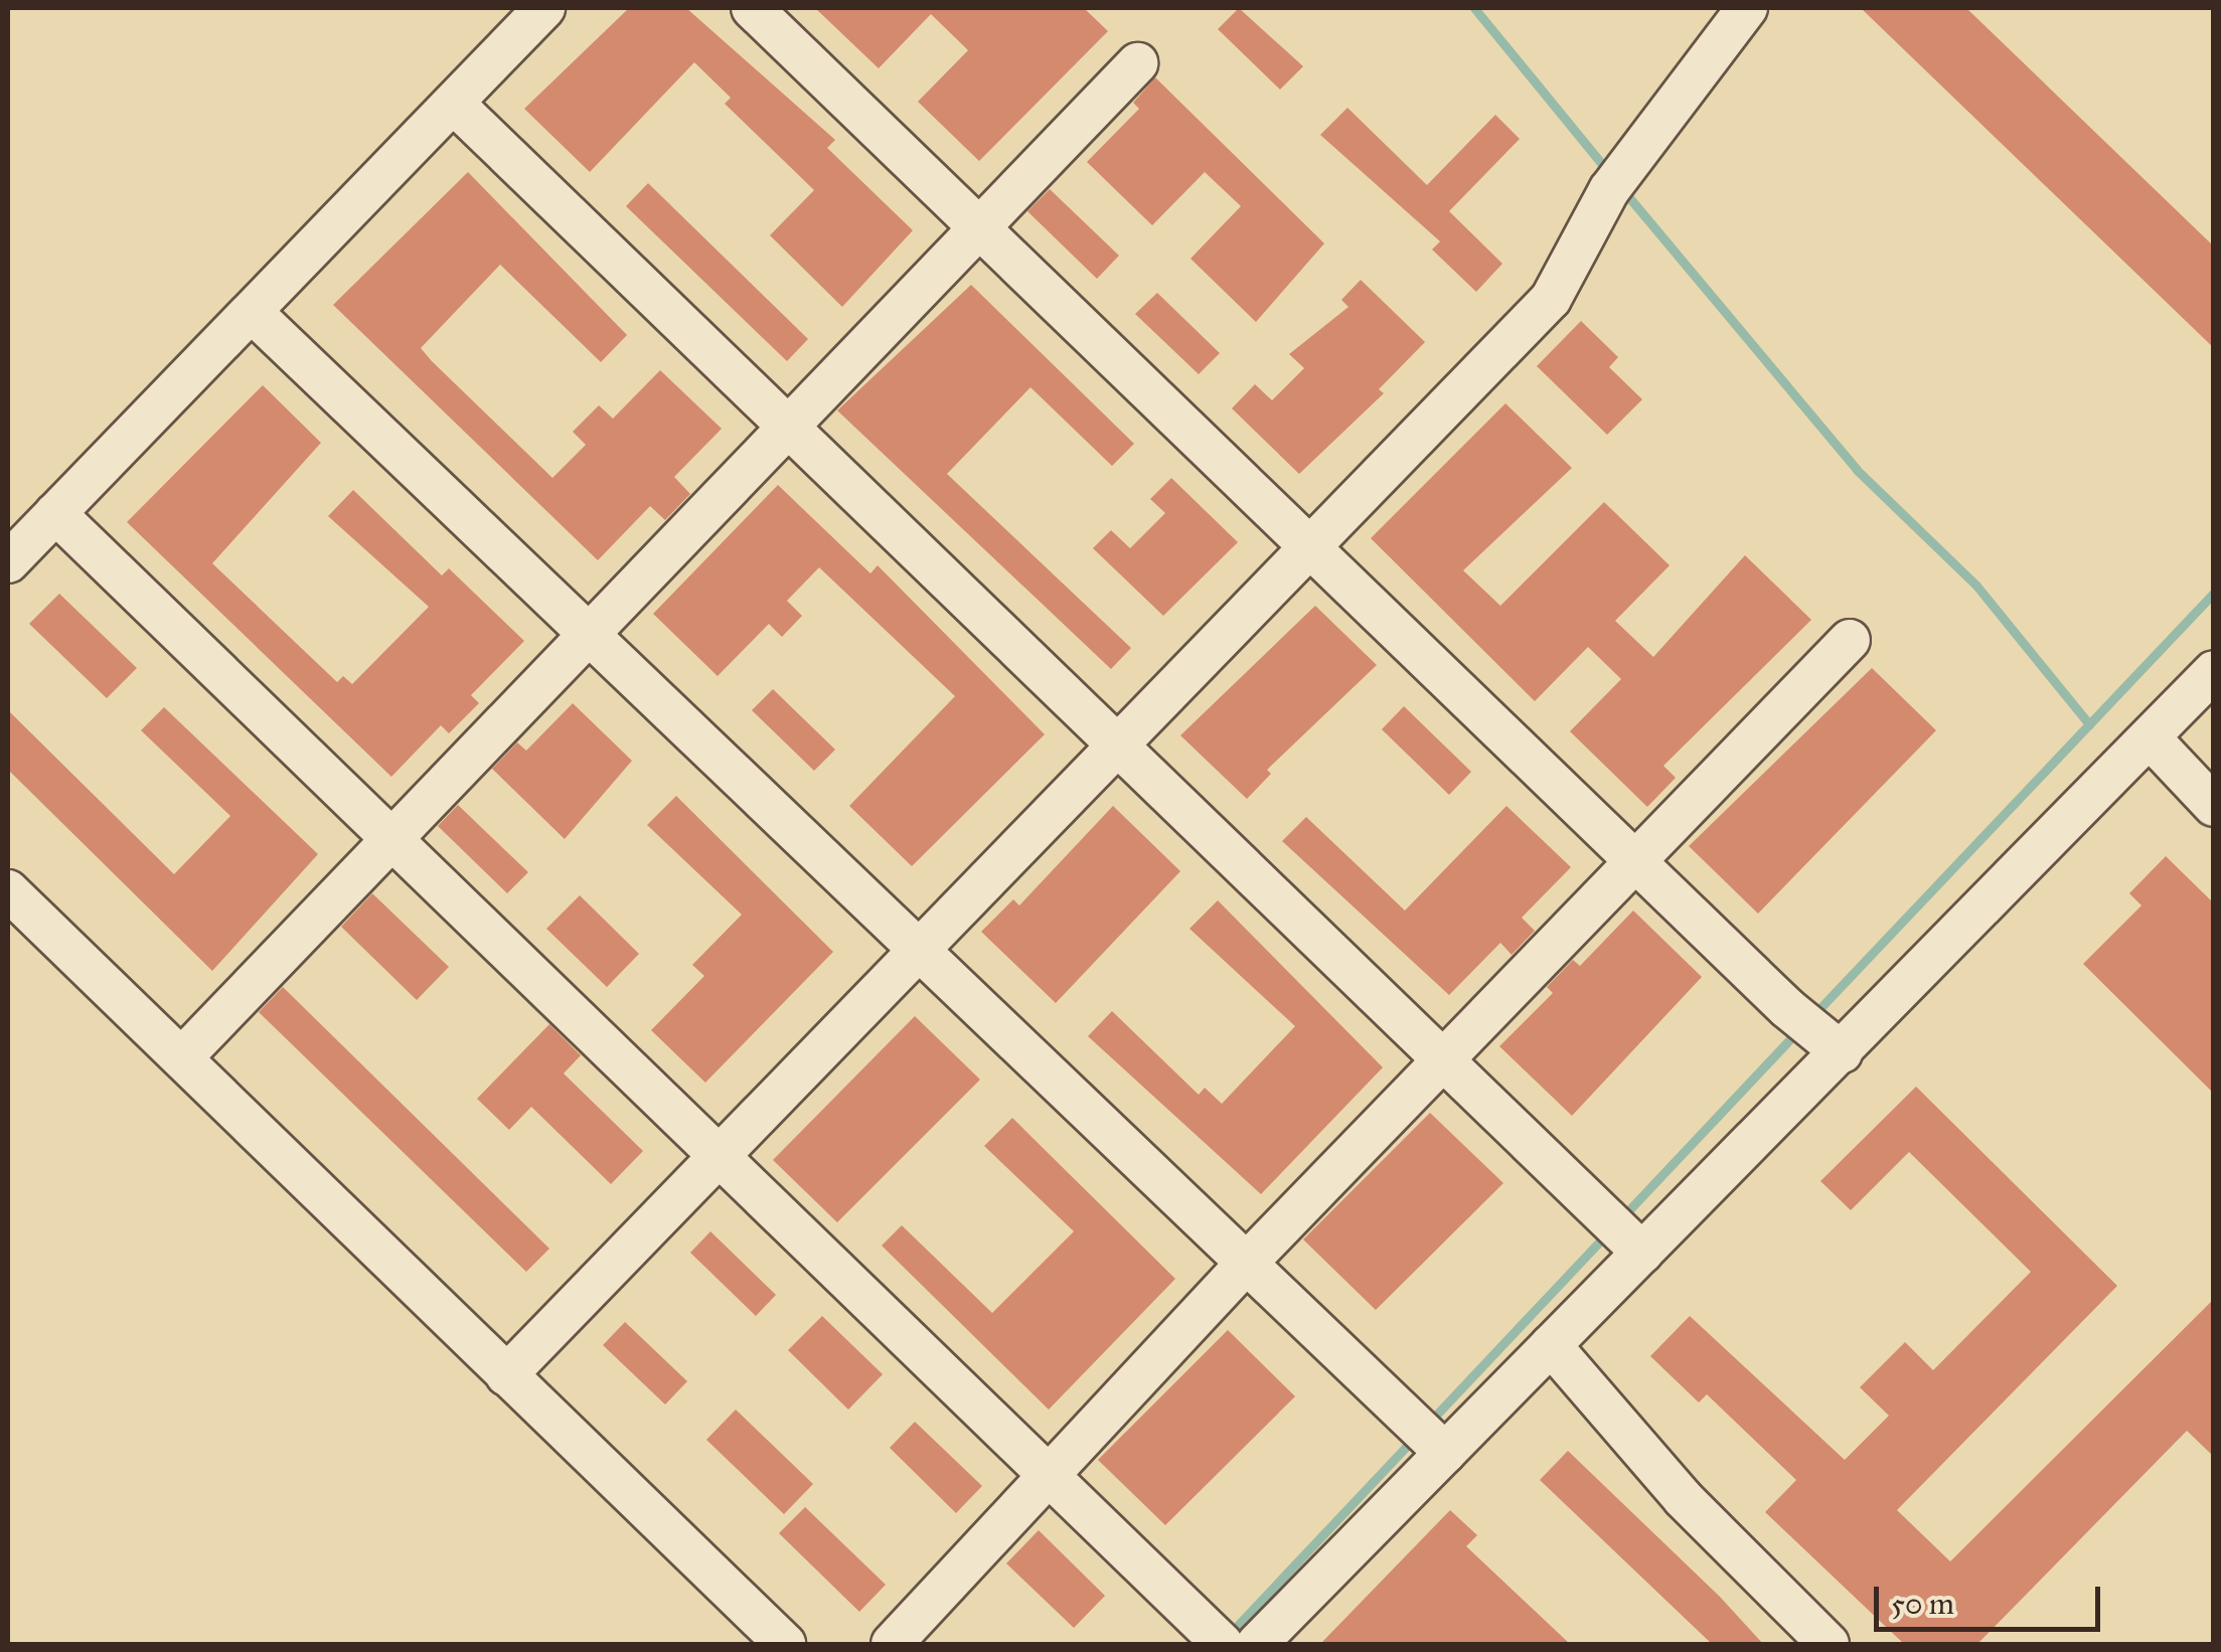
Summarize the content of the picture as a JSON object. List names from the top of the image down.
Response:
{
  "scale_bar": "50 m"
}
